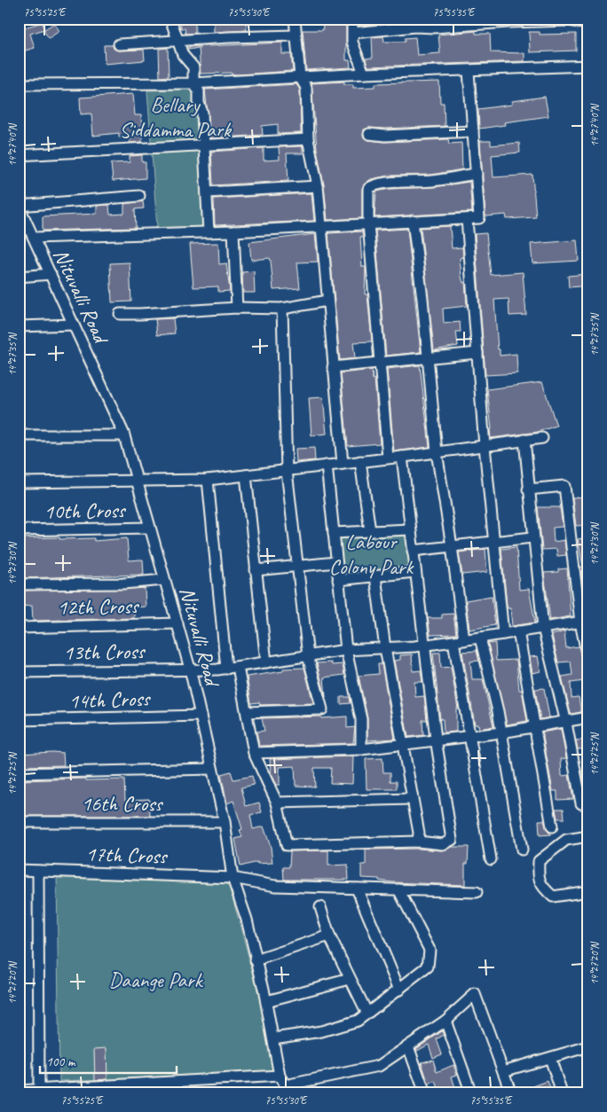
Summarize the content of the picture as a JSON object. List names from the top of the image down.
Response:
{
  "streets": {
    "street": [
      "Nituvalli Road",
      "10th Cross",
      "12th Cross",
      "13th Cross",
      "14th Cross",
      "16th Cross",
      "17th Cross"
    ]
  },
  "crossings": [
    ["Nituvalli Road", "10th Cross"],
    ["Nituvalli Road", "12th Cross"],
    ["Nituvalli Road", "13th Cross"],
    ["Nituvalli Road", "14th Cross"],
    ["Nituvalli Road", "16th Cross"],
    ["Nituvalli Road", "17th Cross"]
  ],
  "parks": ["Bellary Siddamma Park", "Labour Colony Park", "Daange Park"],
  "scale_bar": "100 m",
  "coordinates": [
    "75°55'25\"E",
    "75°55'30\"E",
    "75°55'35\"E",
    "14°27'40\"N",
    "14°27'35\"N",
    "14°27'30\"N",
    "14°27'25\"N",
    "14°27'20\"N"
  ]
}
